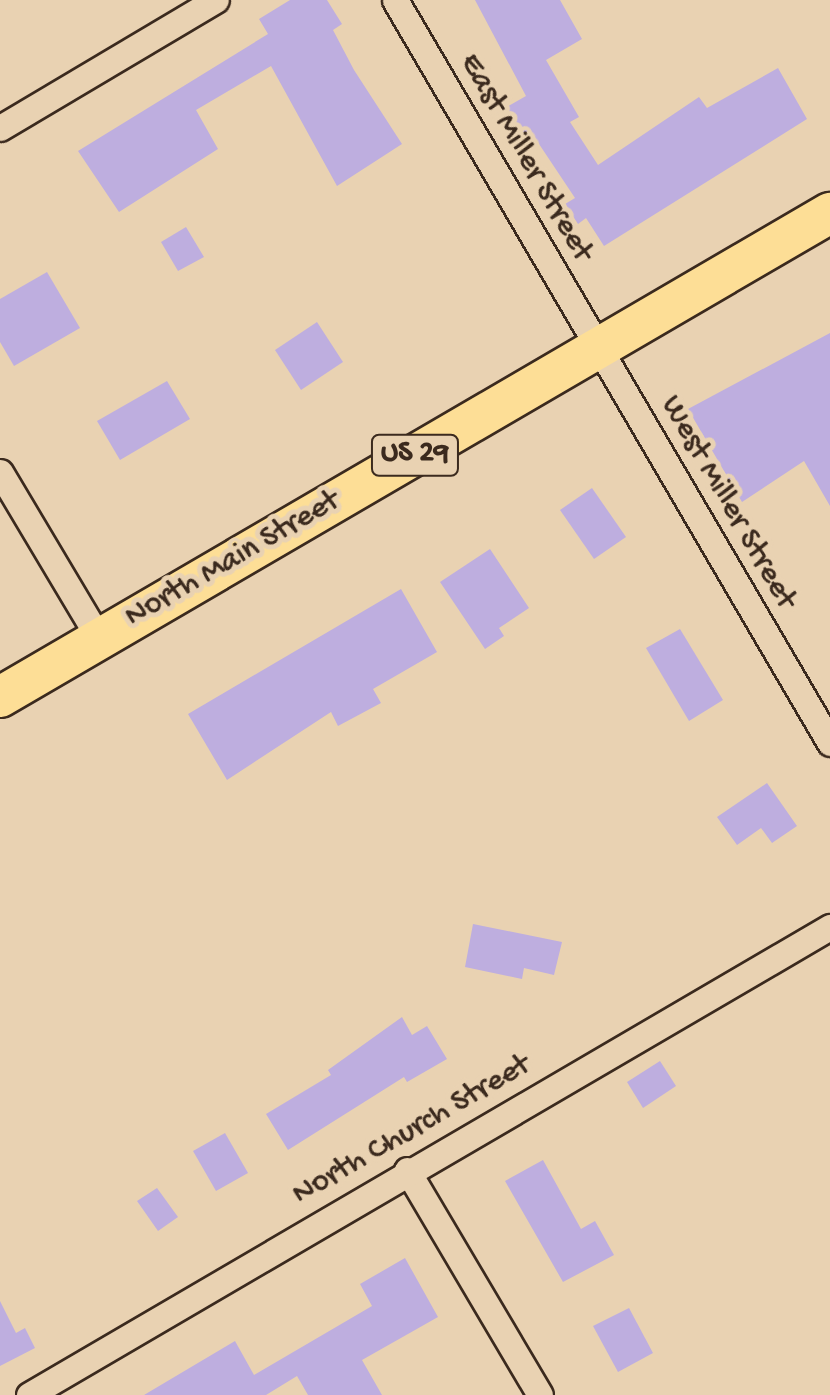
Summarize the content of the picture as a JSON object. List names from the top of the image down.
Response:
{
  "streets": {
    "main road": ["US 29", "North Main Street"],
    "street": ["East Miller Street", "West Miller Street", "North Church Street"]
  },
  "crossings": [
    ["East Miller Street", "West Miller Street"],
    ["East Miller Street", "North Main Street"],
    ["West Miller Street", "North Main Street"]
  ]
}
